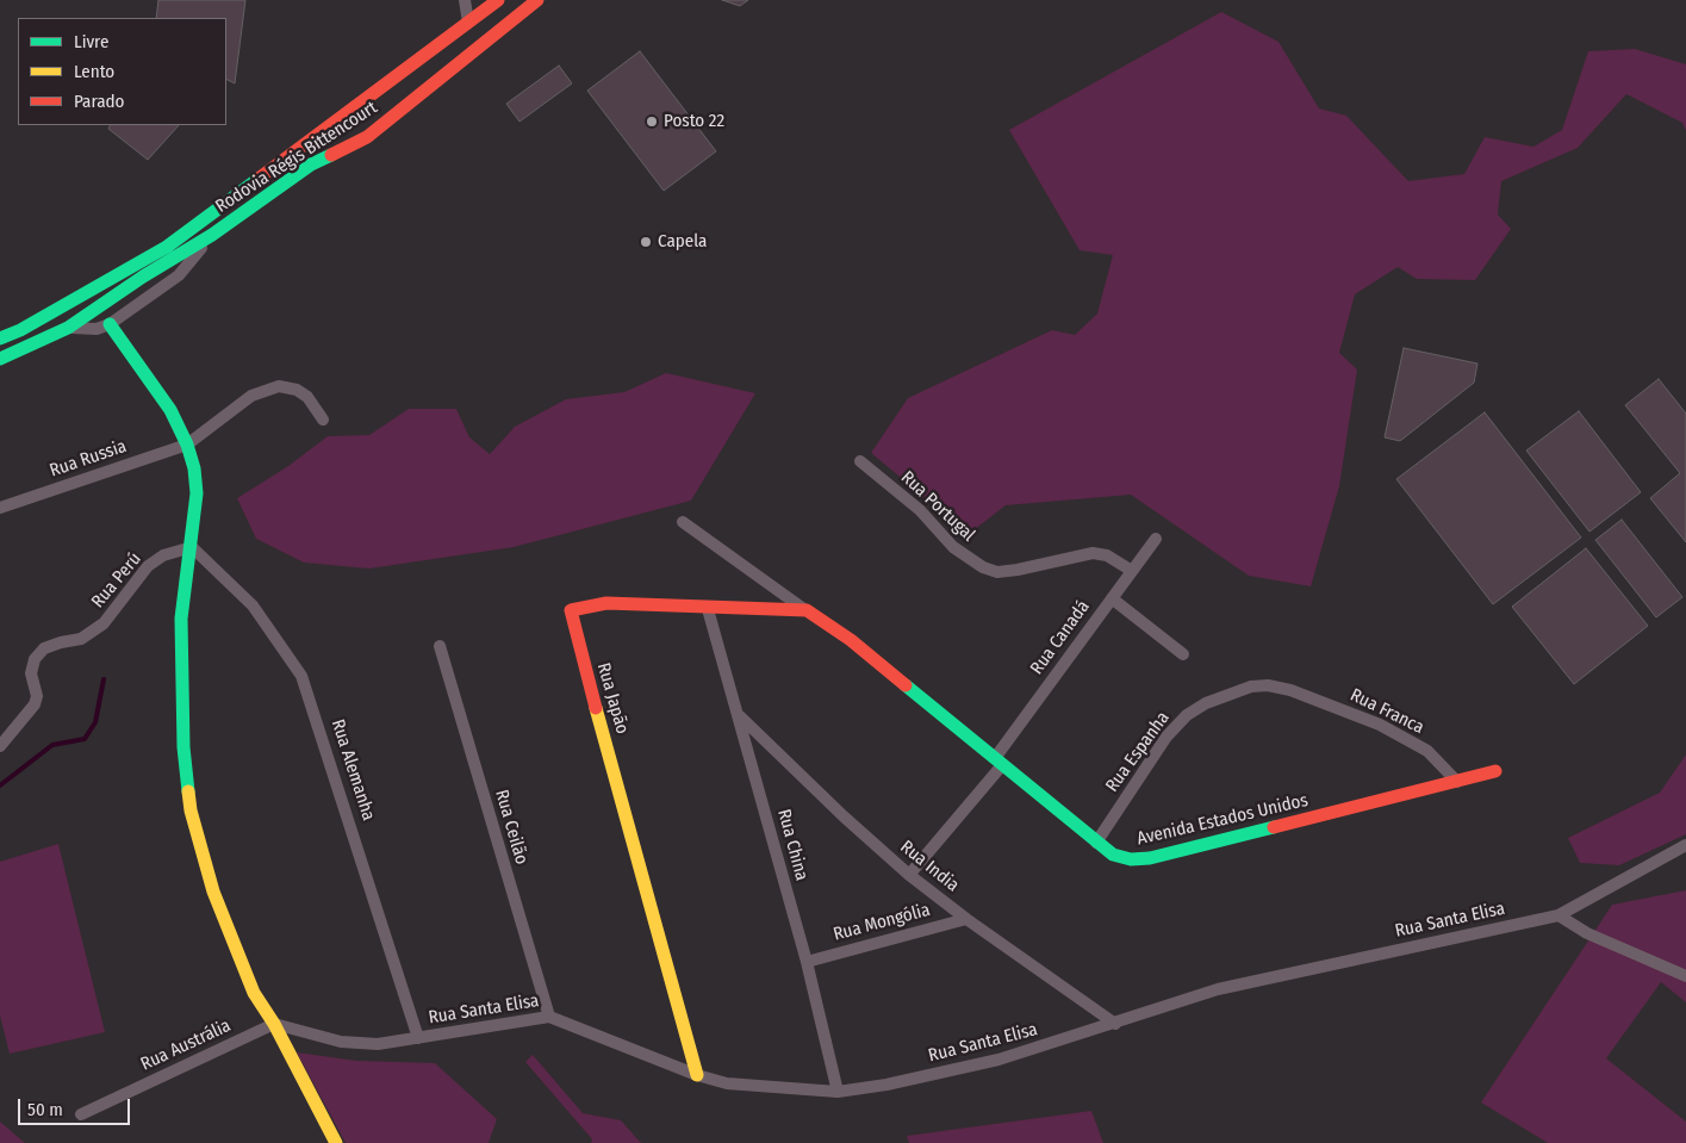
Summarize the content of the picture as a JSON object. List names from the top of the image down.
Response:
{
  "streets": {
    "main road": ["Rodovia Régis Bittencourt", "Rua Japão", "Avenida Estados Unidos"],
    "street": [
      "Rua Russia",
      "Rua Portugal",
      "Rua Perú",
      "Rua Canadá",
      "Rua Franca",
      "Rua Espanha",
      "Rua Alemanha",
      "Rua Ceilão",
      "Rua China",
      "Rua India",
      "Rua Santa Elisa",
      "Rua Mongólia",
      "Rua Austrália"
    ]
  },
  "crossings": [
    ["Rua Portugal", "Rua Canadá"],
    ["Rua Perú", "Rua Alemanha"],
    ["Rua Canadá", "Avenida Estados Unidos"],
    ["Rua Canadá", "Rua India"],
    ["Rua Japão", "Avenida Estados Unidos"],
    ["Rua Japão", "Rua China"],
    ["Rua Japão", "Rua Santa Elisa"],
    ["Rua Franca", "Rua Espanha"],
    ["Rua Franca", "Avenida Estados Unidos"],
    ["Rua Espanha", "Avenida Estados Unidos"],
    ["Rua Alemanha", "Rua Santa Elisa"],
    ["Rua Ceilão", "Rua Santa Elisa"],
    ["Rua China", "Rua India"],
    ["Rua China", "Rua Santa Elisa"],
    ["Rua China", "Rua Mongólia"],
    ["Rua India", "Rua Santa Elisa"],
    ["Rua India", "Rua Mongólia"],
    ["Rua Santa Elisa", "Rua Austrália"]
  ],
  "places": ["Posto 22", "Capela"],
  "legend": ["Livre", "Lento", "Parado"],
  "scale_bar": "50 m"
}
